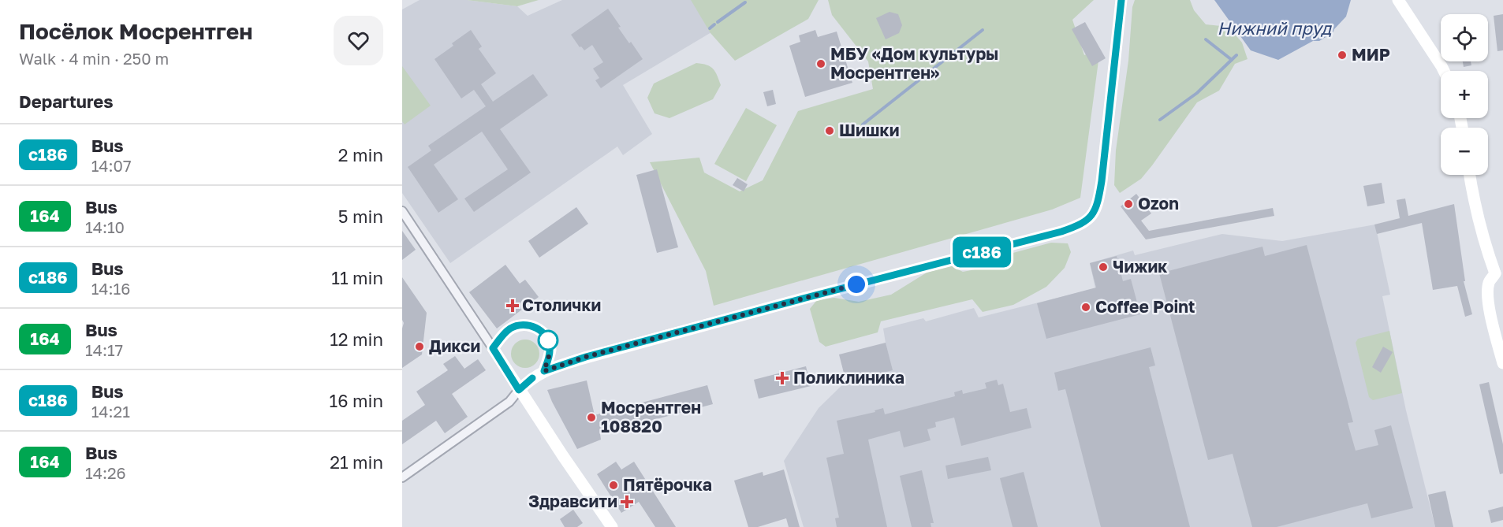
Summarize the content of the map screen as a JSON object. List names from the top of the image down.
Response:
{
  "water": ["Нижний пруд"],
  "places": {
    "other": [
      "МИР",
      "МБУ «Дом культуры Мосрентген»",
      "Шишки",
      "Ozon",
      "Чижик",
      "Coffee Point",
      "Дикси",
      "Мосрентген 108820",
      "Пятёрочка"
    ],
    "health": ["Столички", "Поликлиника", "Здравсити"]
  },
  "lines": ["bus line с186"],
  "page": {
    "heading": [
      ["Посёлок Мосрентген", "Walk · 4 min · 250 m"],
      "Departures"
    ],
    "on_map": "с186",
    "map_buttons": ["+", "−"],
    "list": [
      {
        "mark": "с186",
        "name": "Bus",
        "note": "14:07",
        "value": "2 min"
      },
      {
        "mark": "164",
        "name": "Bus",
        "note": "14:10",
        "value": "5 min"
      },
      {
        "mark": "с186",
        "name": "Bus",
        "note": "14:16",
        "value": "11 min"
      },
      {
        "mark": "164",
        "name": "Bus",
        "note": "14:17",
        "value": "12 min"
      },
      {
        "mark": "с186",
        "name": "Bus",
        "note": "14:21",
        "value": "16 min"
      },
      {
        "mark": "164",
        "name": "Bus",
        "note": "14:26",
        "value": "21 min"
      }
    ]
  }
}
